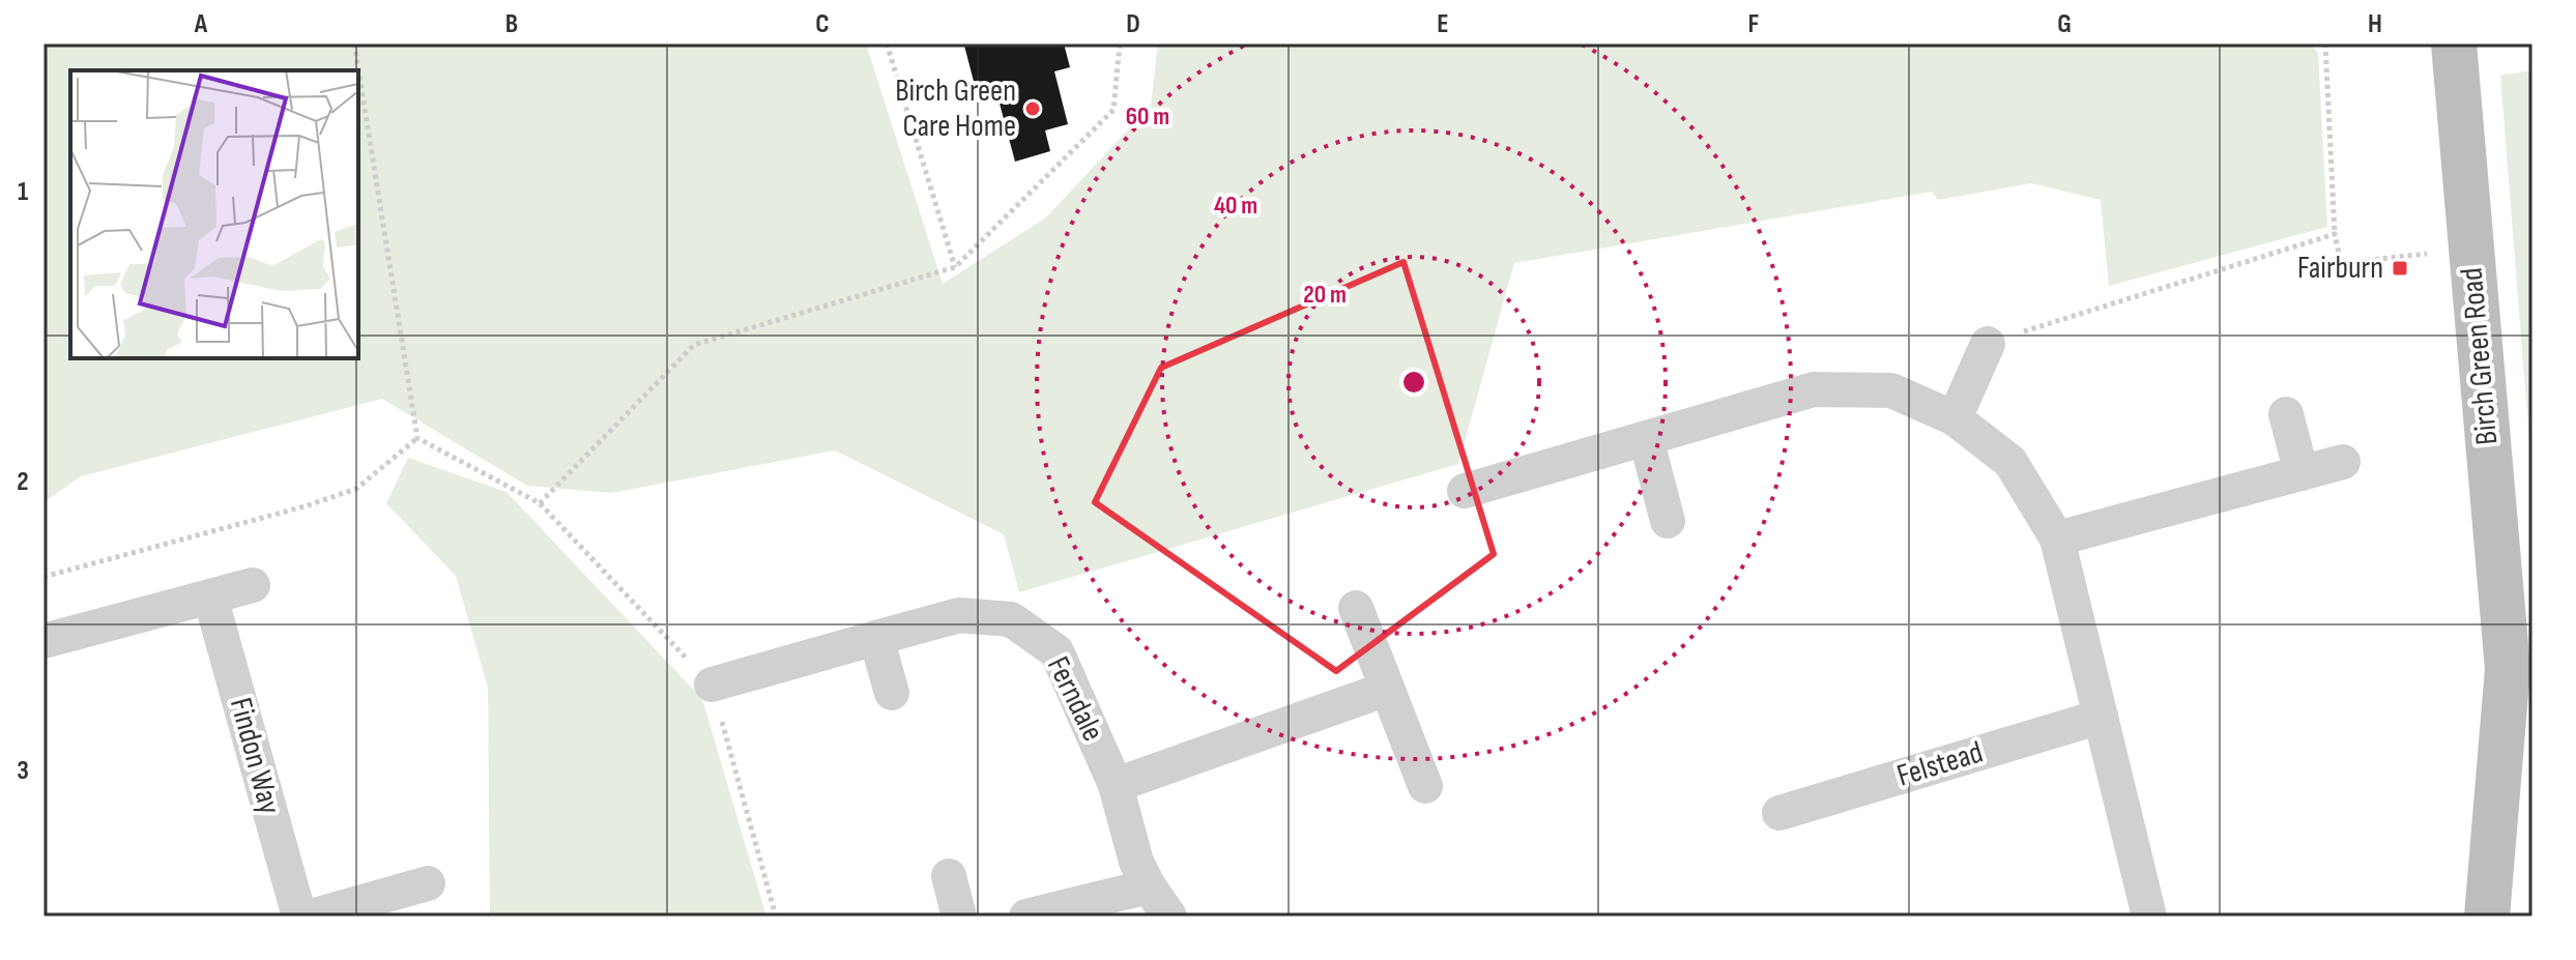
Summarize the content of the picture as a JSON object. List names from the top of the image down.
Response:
{
  "streets": {
    "street": [
      "Birch Green Road",
      "Ferndale",
      "Findon Way",
      "Felstead"
    ]
  },
  "places": {
    "other": ["Birch Green Care Home"],
    "transit": ["Fairburn"]
  },
  "grid": {
    "columns": [
      "A",
      "B",
      "C",
      "D",
      "E",
      "F",
      "G",
      "H"
    ],
    "rows": ["1", "2", "3"]
  },
  "rings": ["60 m", "40 m", "20 m"]
}
